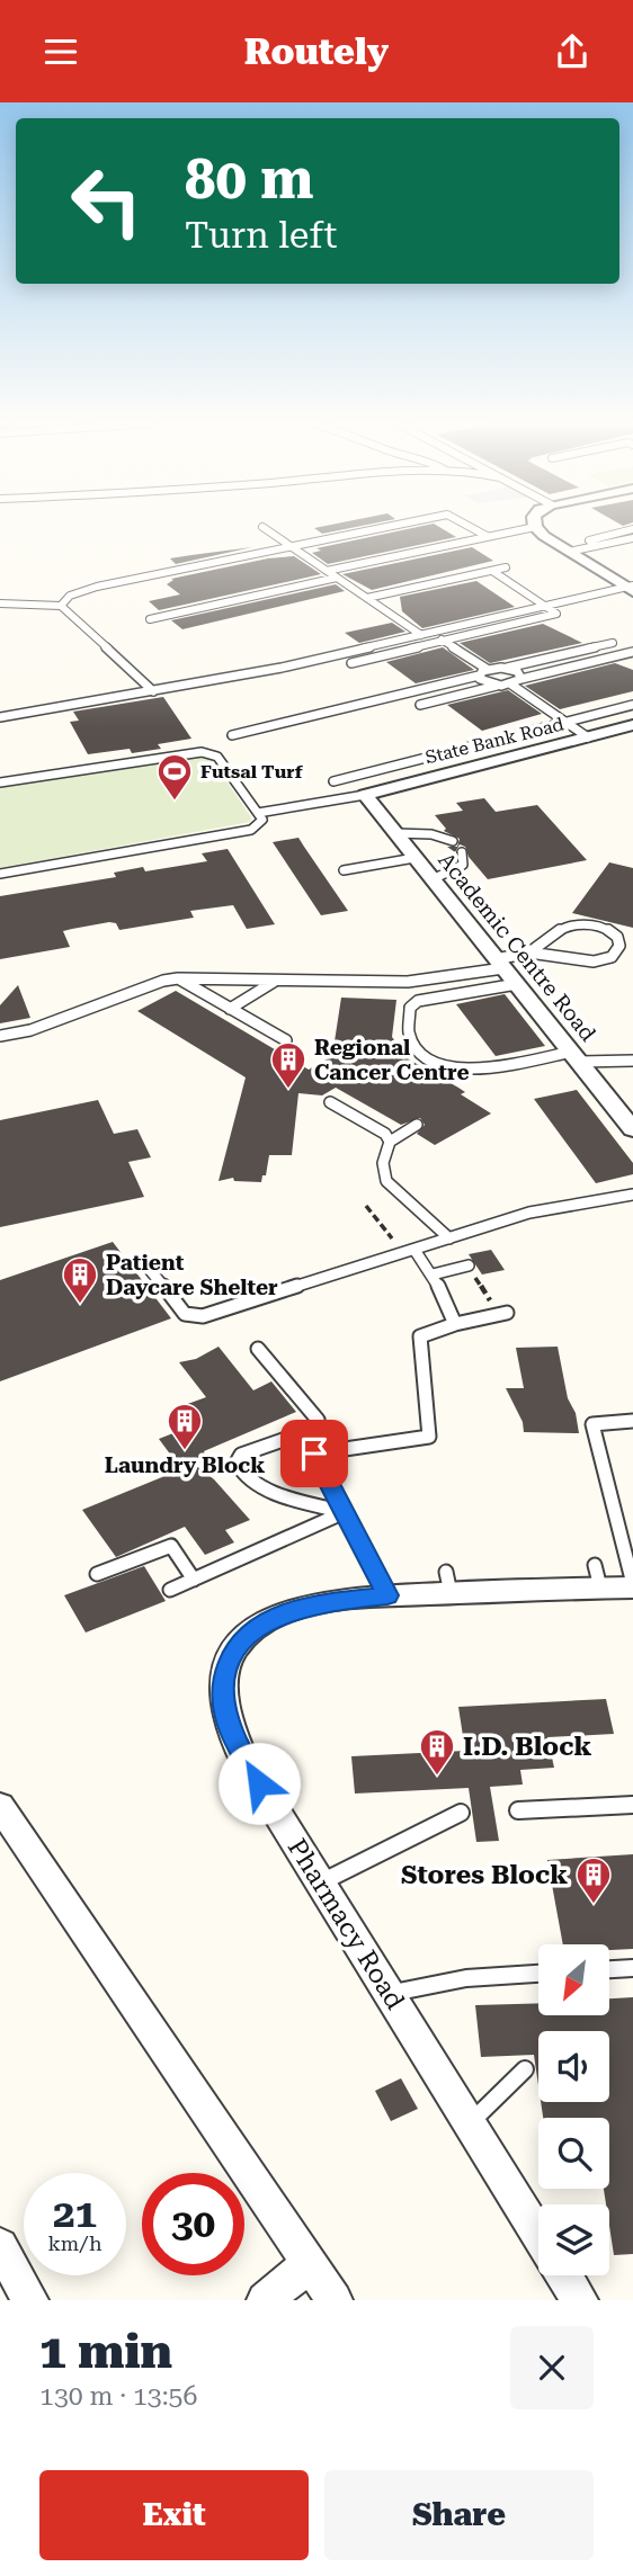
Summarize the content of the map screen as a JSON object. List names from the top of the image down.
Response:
{
  "streets": {
    "street": ["State Bank Road", "Academic Centre Road", "Pharmacy Road"]
  },
  "crossings": [
    ["State Bank Road", "Academic Centre Road"]
  ],
  "places": {
    "sports": ["Futsal Turf"],
    "building": [
      "Regional Cancer Centre",
      "Patient Daycare Shelter",
      "Laundry Block",
      "I.D. Block",
      "Stores Block"
    ]
  },
  "north": "bottom left",
  "page": {
    "header": "Routely",
    "turn": ["80 m", "Turn left"],
    "speed": "21 km/h",
    "limit": "30",
    "heading": ["1 min", "130 m · 13:56"],
    "buttons": ["Exit", "Share"]
  }
}
